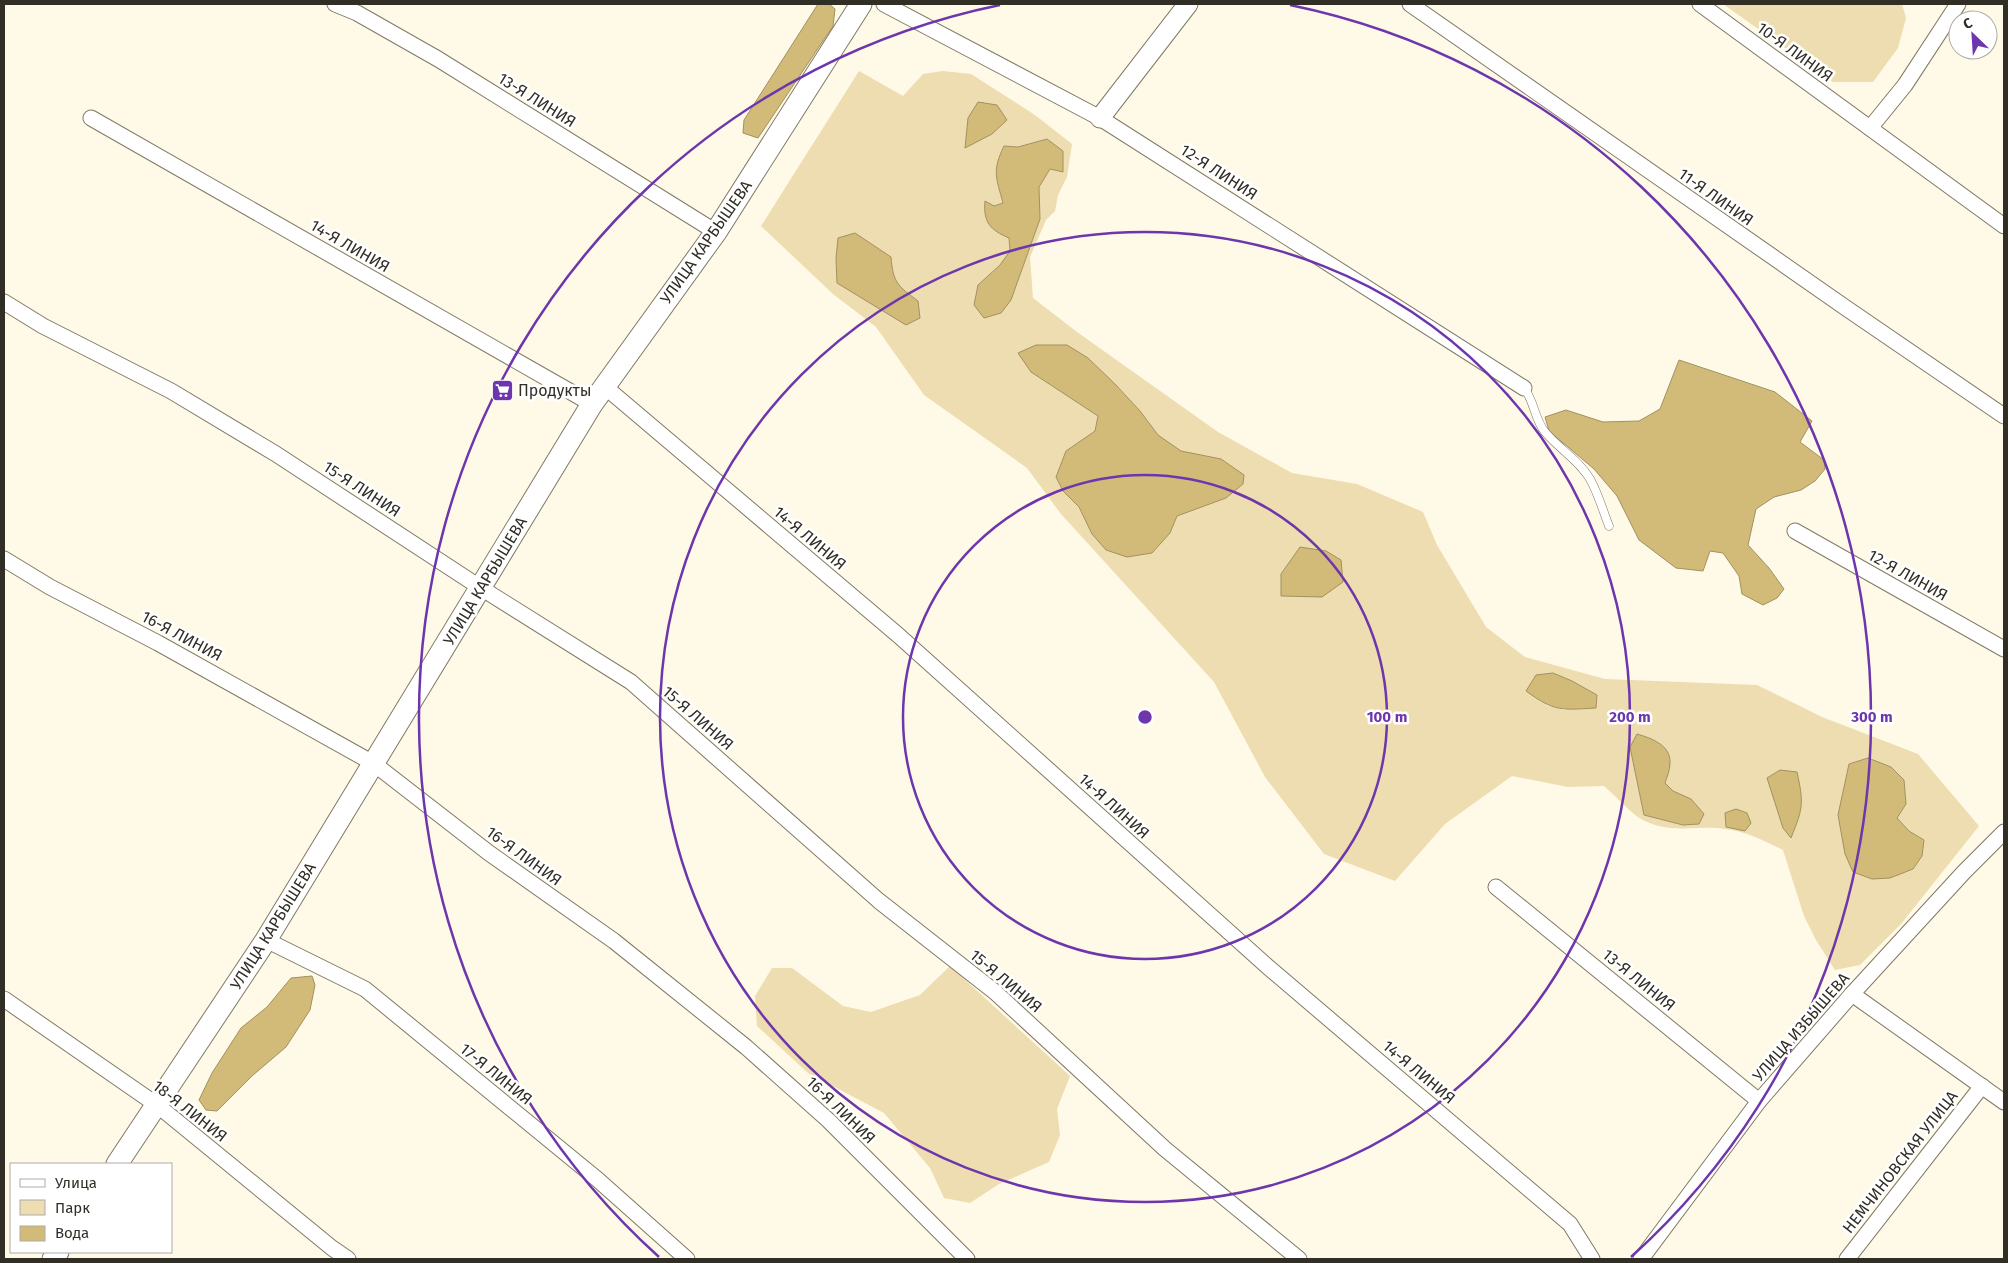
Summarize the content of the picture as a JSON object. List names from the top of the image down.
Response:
{
  "streets": {
    "main road": ["УЛИЦА КАРБЫШЕВА"],
    "street": [
      "10-Я ЛИНИЯ",
      "13-Я ЛИНИЯ",
      "12-Я ЛИНИЯ",
      "11-Я ЛИНИЯ",
      "14-Я ЛИНИЯ",
      "15-Я ЛИНИЯ",
      "16-Я ЛИНИЯ",
      "УЛИЦА ИЗБЫШЕВА",
      "17-Я ЛИНИЯ",
      "18-Я ЛИНИЯ",
      "НЕМЧИНОВСКАЯ УЛИЦА"
    ]
  },
  "crossings": [
    ["13-Я ЛИНИЯ", "УЛИЦА КАРБЫШЕВА"],
    ["13-Я ЛИНИЯ", "УЛИЦА ИЗБЫШЕВА"],
    ["УЛИЦА КАРБЫШЕВА", "14-Я ЛИНИЯ"],
    ["УЛИЦА КАРБЫШЕВА", "15-Я ЛИНИЯ"],
    ["УЛИЦА КАРБЫШЕВА", "16-Я ЛИНИЯ"],
    ["УЛИЦА КАРБЫШЕВА", "17-Я ЛИНИЯ"],
    ["УЛИЦА КАРБЫШЕВА", "18-Я ЛИНИЯ"],
    ["УЛИЦА ИЗБЫШЕВА", "НЕМЧИНОВСКАЯ УЛИЦА"]
  ],
  "places": {
    "supermarket": ["Продукты"]
  },
  "legend": ["Улица", "Парк", "Вода"],
  "north": "top left",
  "rings": ["100 m", "200 m", "300 m"]
}
